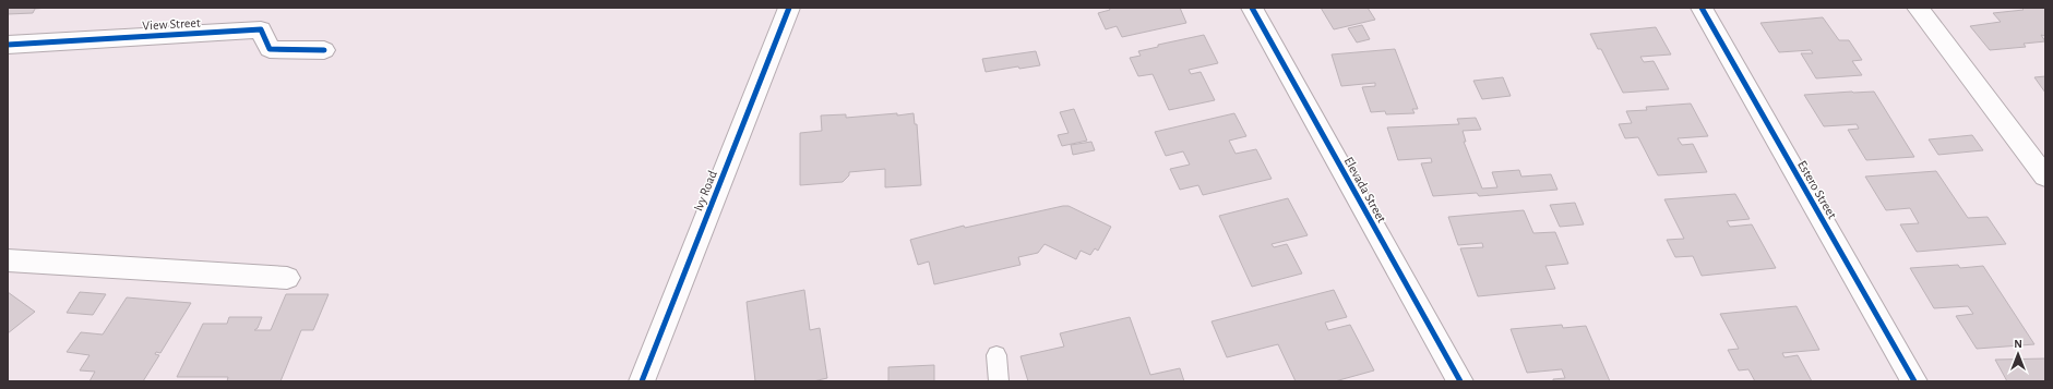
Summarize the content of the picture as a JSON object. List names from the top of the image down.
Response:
{
  "streets": {
    "street": [
      "View Street",
      "Elevada Street",
      "Estero Street",
      "Ivy Road"
    ]
  },
  "north": "top"
}
